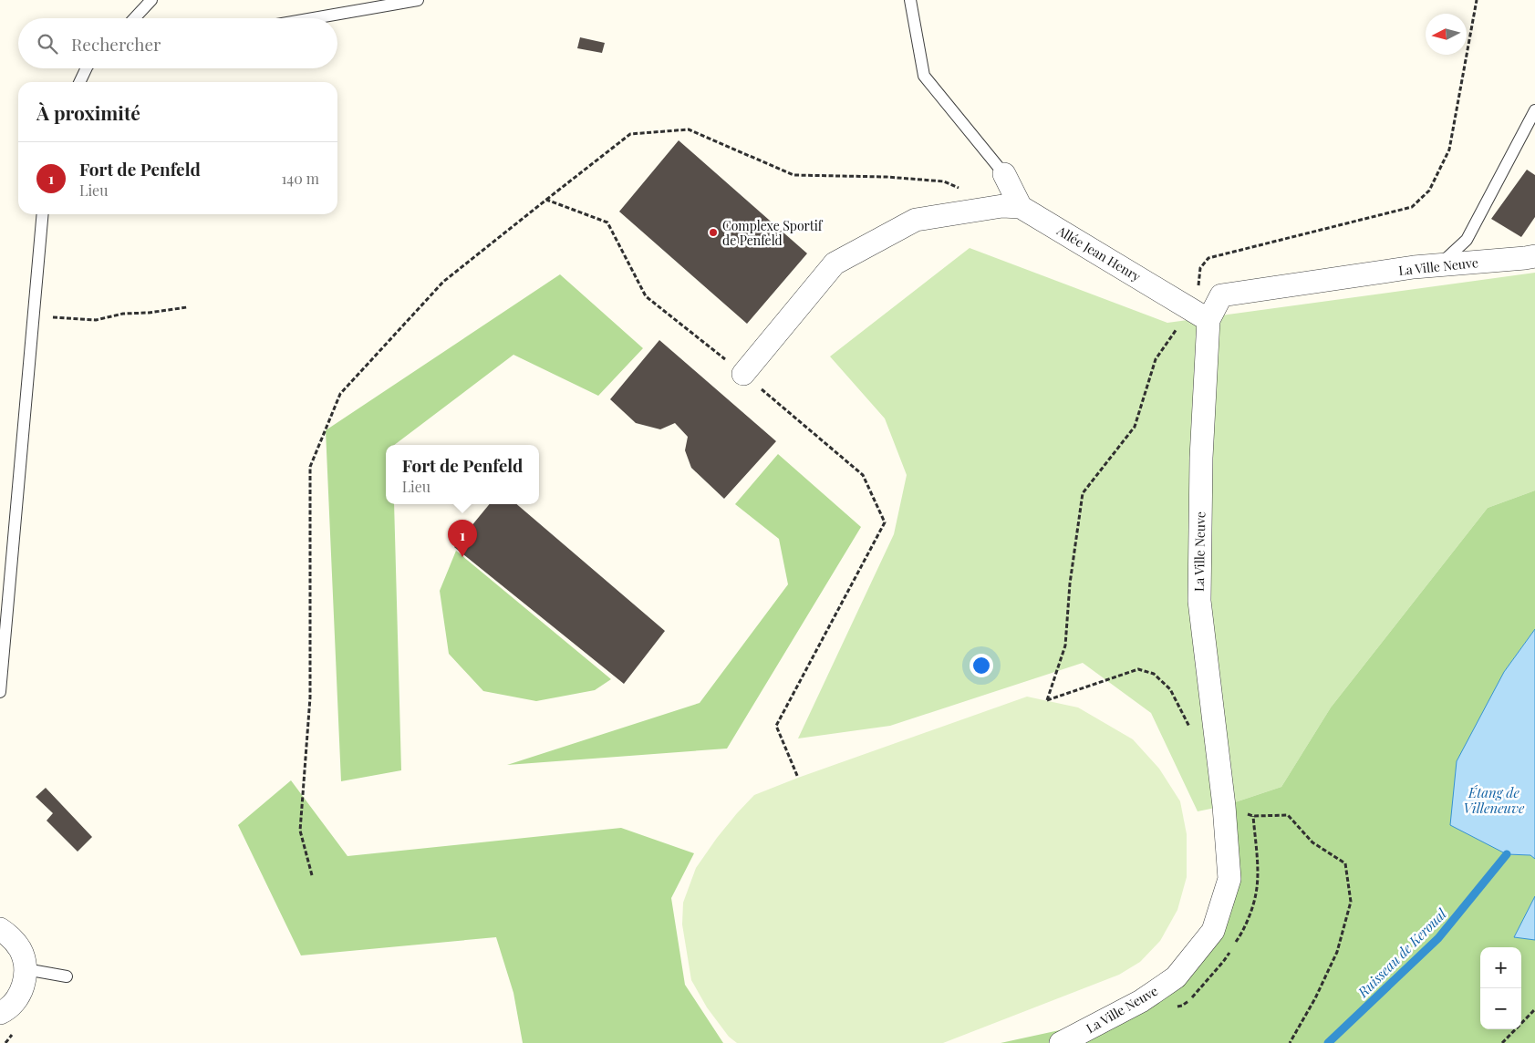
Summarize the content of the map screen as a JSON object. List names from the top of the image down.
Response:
{
  "streets": {
    "street": ["Allée Jean Henry", "La Ville Neuve"]
  },
  "crossings": [
    ["Allée Jean Henry", "La Ville Neuve"]
  ],
  "water": ["Étang de Villeneuve", "Ruisseau de Keroual"],
  "places": ["Complexe Sportif de Penfeld"],
  "north": "left",
  "page": {
    "search": "Rechercher",
    "heading": "À proximité",
    "list": [
      {
        "mark": "1",
        "name": "Fort de Penfeld",
        "note": "Lieu",
        "value": "140 m"
      }
    ],
    "popup": ["Fort de Penfeld", "Lieu"],
    "pins": "1",
    "map_buttons": ["+", "−"]
  }
}
